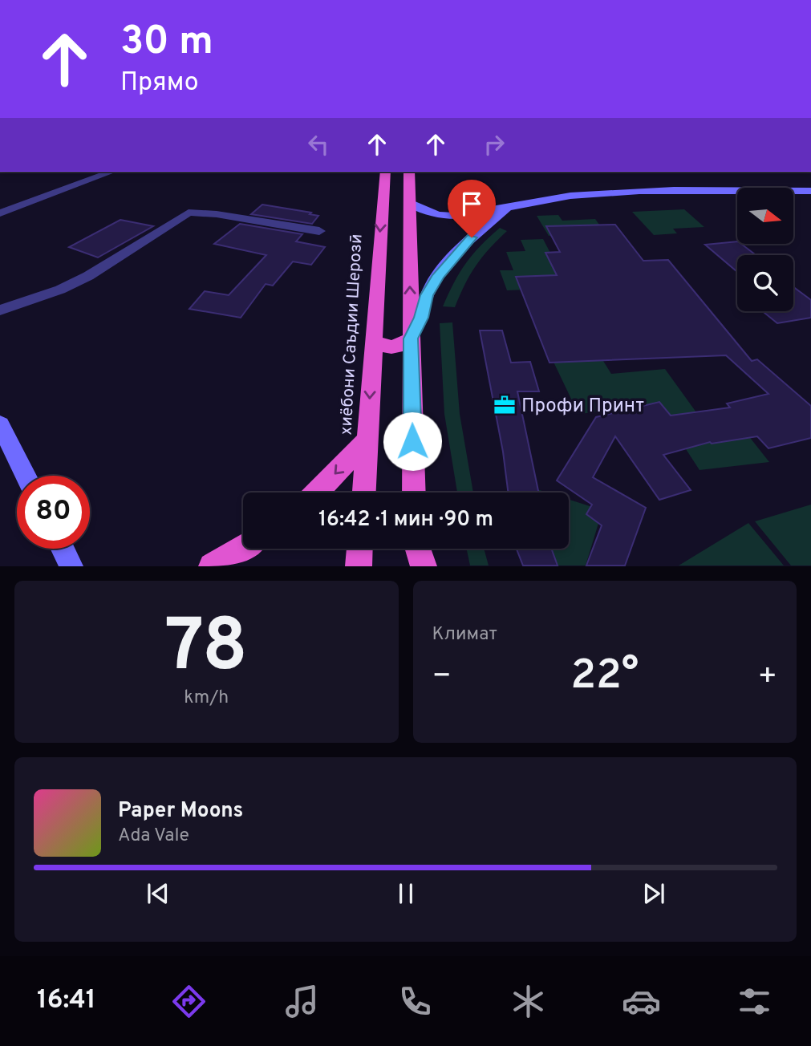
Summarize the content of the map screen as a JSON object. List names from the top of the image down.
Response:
{
  "streets": {
    "highway": ["хиёбони Саъдии Шерозӣ"]
  },
  "places": {
    "office": ["Профи Принт"]
  },
  "north": "right",
  "page": {
    "turn": ["30 m", "Прямо"],
    "limit": "80",
    "trip": "16:42 · 1 мин · 90 m",
    "tile": [
      ["78", "km/h"],
      "Климат"
    ],
    "heat": ["−", "22°", "+"],
    "song": ["Paper Moons", "Ada Vale"],
    "tabs": "16:41"
  }
}
